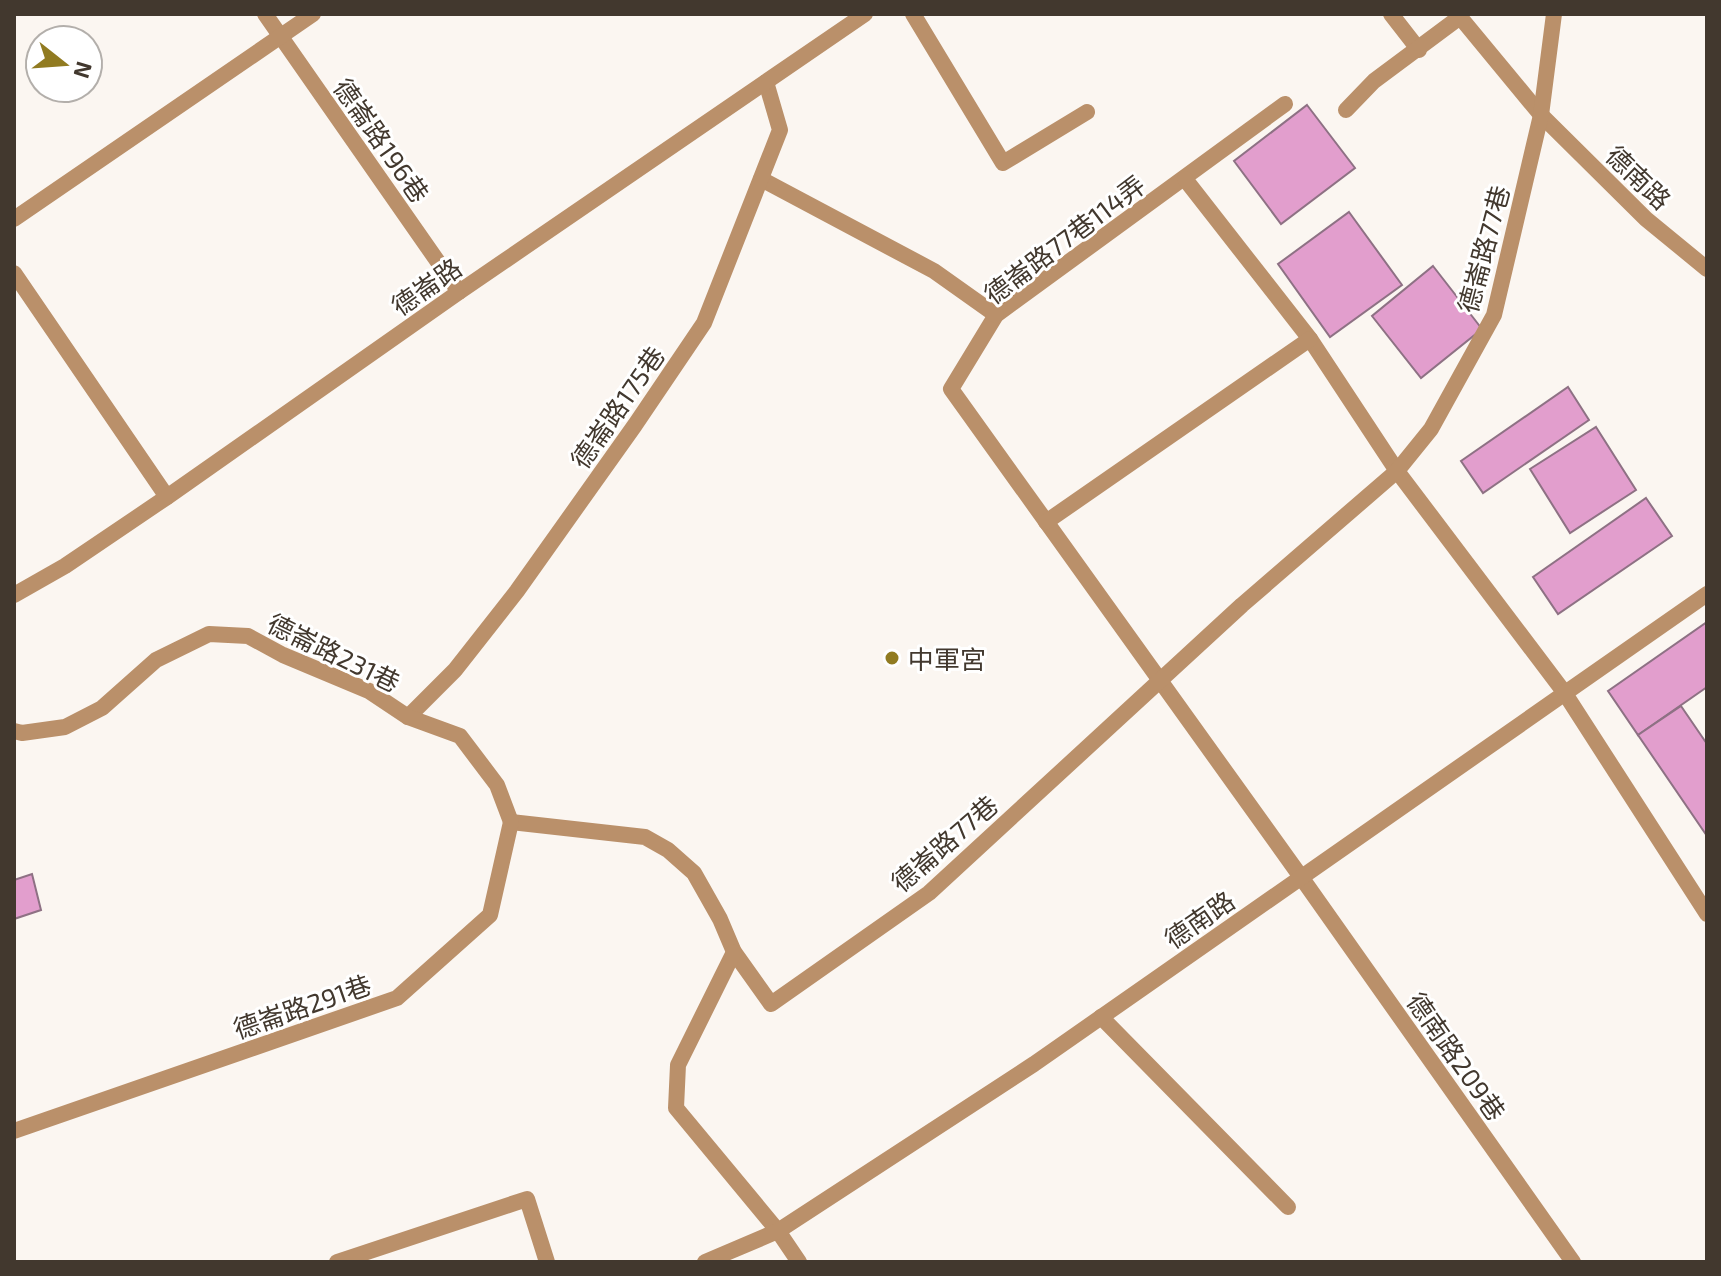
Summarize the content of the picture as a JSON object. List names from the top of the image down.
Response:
{
  "streets": {
    "street": [
      "德崙路196巷",
      "德南路",
      "德崙路77巷114弄",
      "德崙路77巷",
      "德崙路",
      "德崙路175巷",
      "德崙路231巷",
      "德崙路291巷",
      "德南路209巷"
    ]
  },
  "crossings": [
    ["德崙路196巷", "德崙路"],
    ["德南路", "德崙路77巷"],
    ["德南路", "德南路209巷"],
    ["德崙路77巷114弄", "德崙路77巷"],
    ["德崙路77巷114弄", "德南路209巷"],
    ["德崙路77巷", "德崙路231巷"],
    ["德崙路77巷", "德崙路291巷"],
    ["德崙路77巷", "德南路209巷"],
    ["德崙路", "德崙路175巷"],
    ["德崙路175巷", "德崙路231巷"],
    ["德崙路231巷", "德崙路291巷"]
  ],
  "places": ["中軍宮"],
  "north": "right"
}
